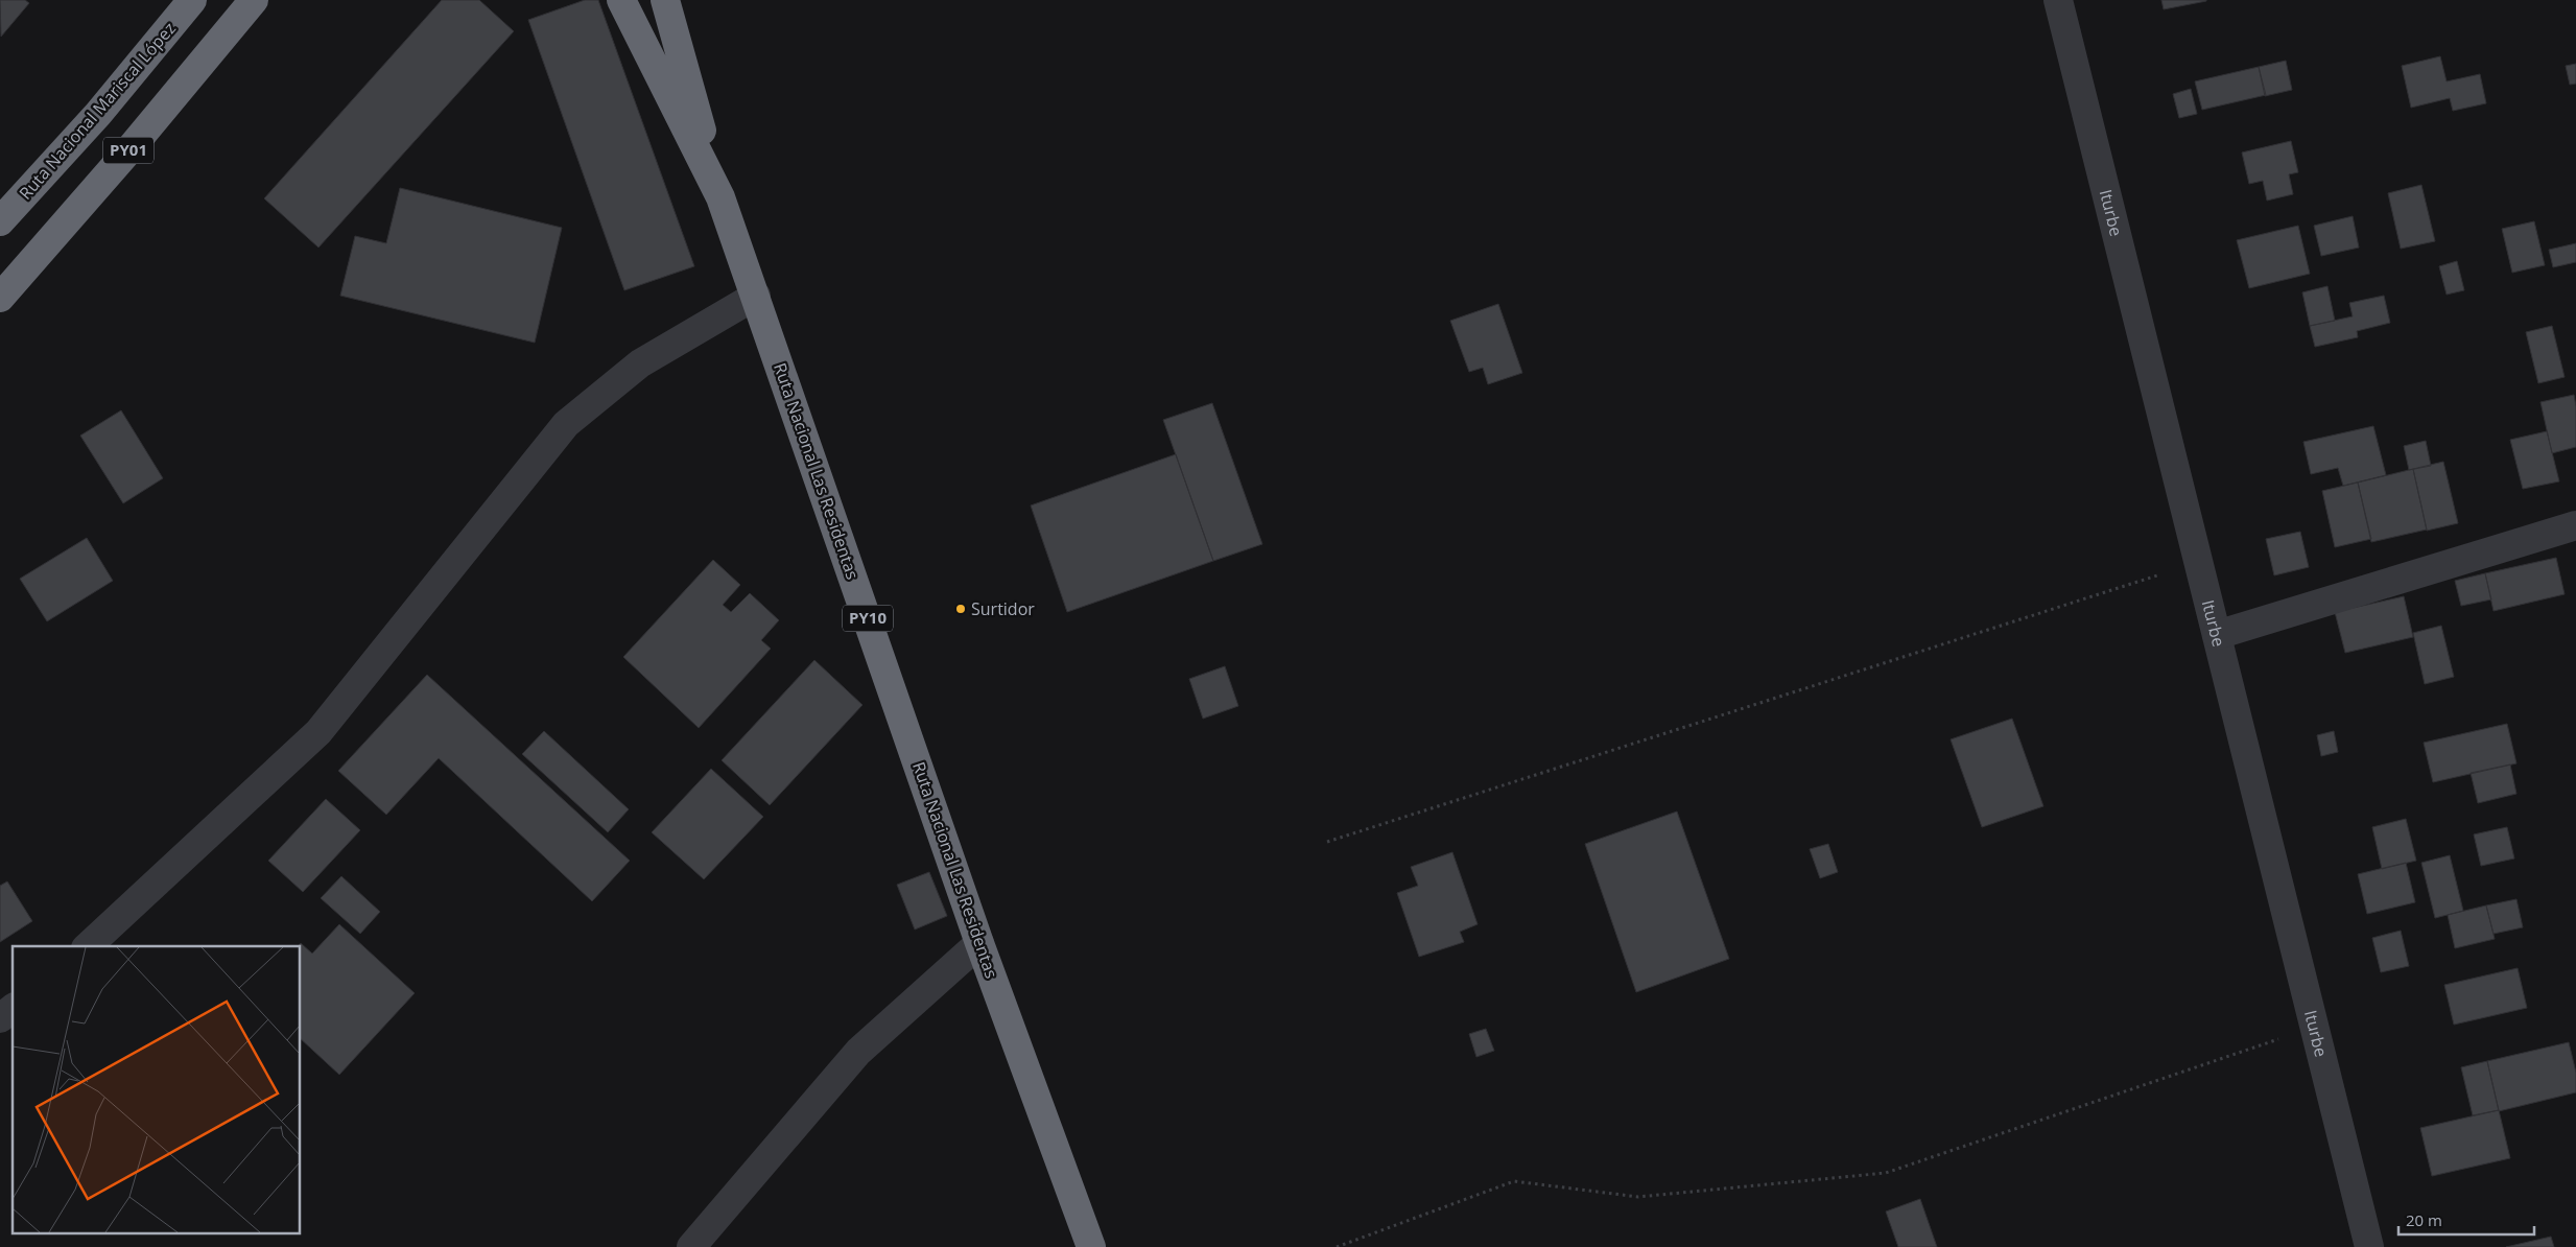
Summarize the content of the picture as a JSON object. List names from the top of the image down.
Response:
{
  "streets": {
    "highway": [
      "Ruta Nacional Mariscal López",
      "PY01",
      "Ruta Nacional Las Residentas",
      "PY10"
    ],
    "street": ["Iturbe"]
  },
  "places": ["Surtidor"],
  "scale_bar": "20 m"
}
